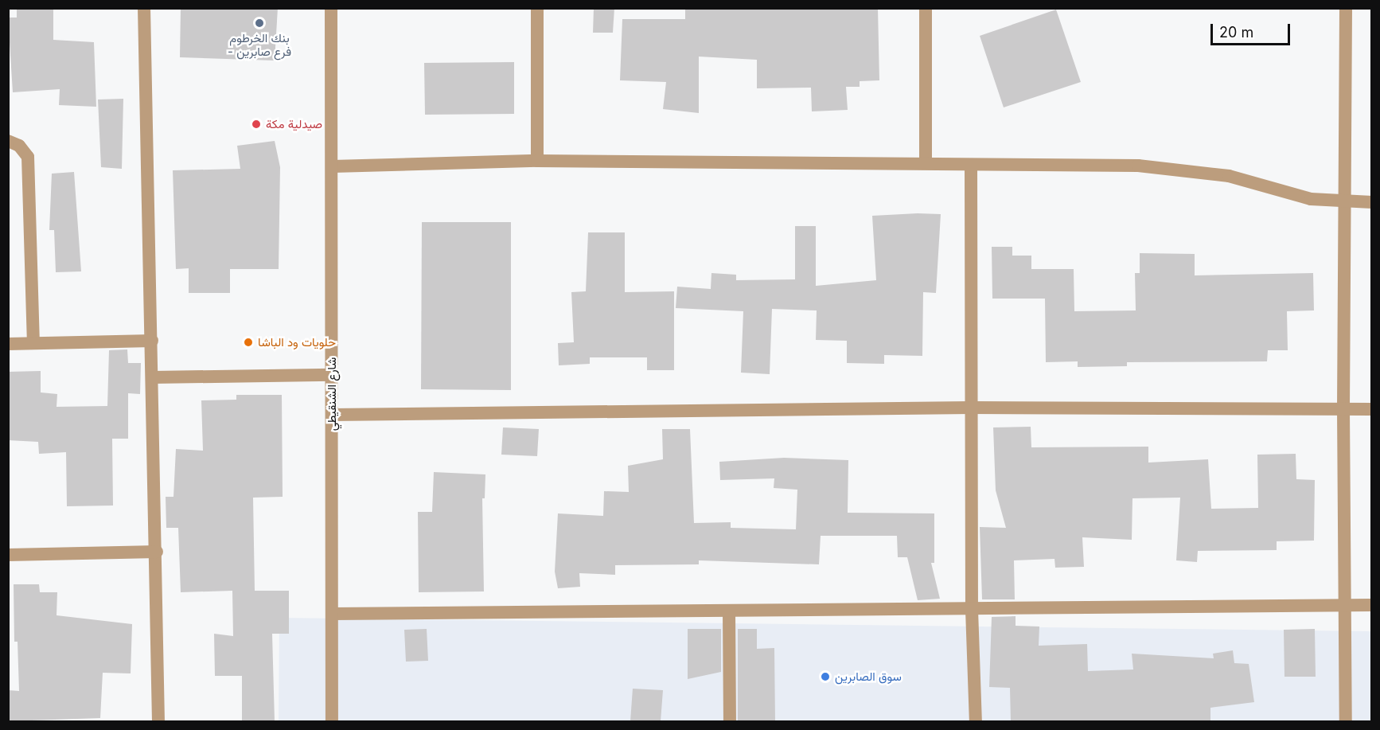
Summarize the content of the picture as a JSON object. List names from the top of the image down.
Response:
{
  "streets": {
    "street": ["شارع الشنقيطي"]
  },
  "places": [
    "بنك الخرطوم - فرع صابرين",
    "صيدلية مكة",
    "حلويات ود الباشا",
    "سوق الصابرين"
  ],
  "scale_bar": "20 m"
}
